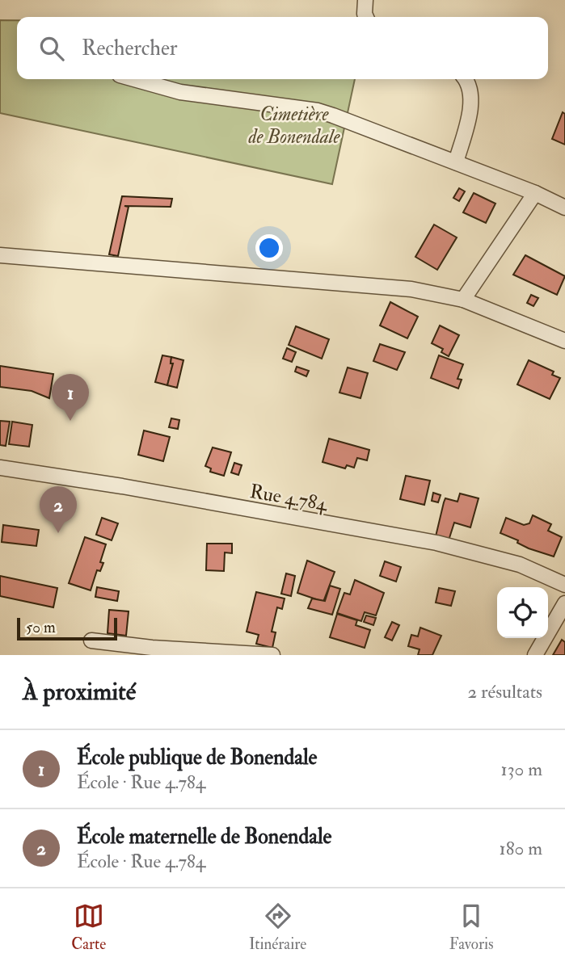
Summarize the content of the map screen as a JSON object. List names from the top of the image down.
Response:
{
  "streets": {
    "street": ["Rue 4.784"]
  },
  "parks": ["Cimetière de Bonendale"],
  "scale_bar": "50 m",
  "page": {
    "search": "Rechercher",
    "pins": ["1", "2"],
    "scale": "50 m",
    "heading": ["À proximité", "2 résultats"],
    "list": [
      {
        "mark": "1",
        "name": "École publique de Bonendale",
        "note": "École · Rue 4.784",
        "value": "130 m"
      },
      {
        "mark": "2",
        "name": "École maternelle de Bonendale",
        "note": "École · Rue 4.784",
        "value": "180 m"
      }
    ],
    "nav": ["Carte", "Itinéraire", "Favoris"]
  }
}
